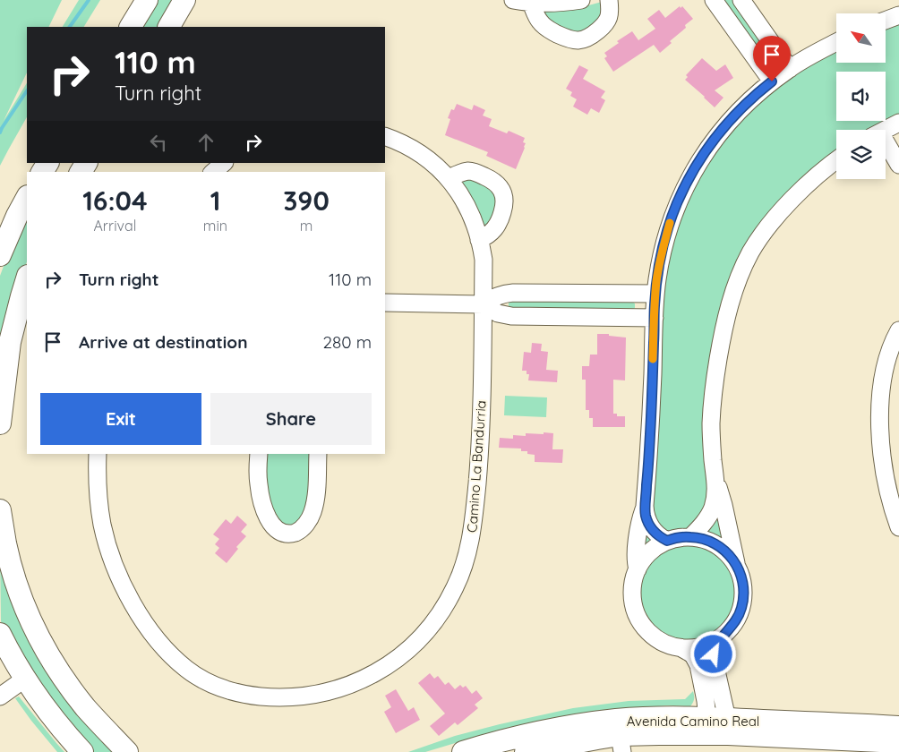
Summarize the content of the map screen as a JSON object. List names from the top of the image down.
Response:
{
  "streets": {
    "main road": ["Avenida Camino Real"],
    "street": ["Camino La Bandurria"]
  },
  "north": "top left",
  "page": {
    "turn": ["110 m", "Turn right"],
    "eta": [
      "16:04",
      "Arrival",
      "1",
      "min",
      "390",
      "m"
    ],
    "list": [
      {
        "name": "Turn right",
        "value": "110 m"
      },
      {
        "name": "Arrive at destination",
        "value": "280 m"
      }
    ],
    "buttons": ["Exit", "Share"]
  }
}
